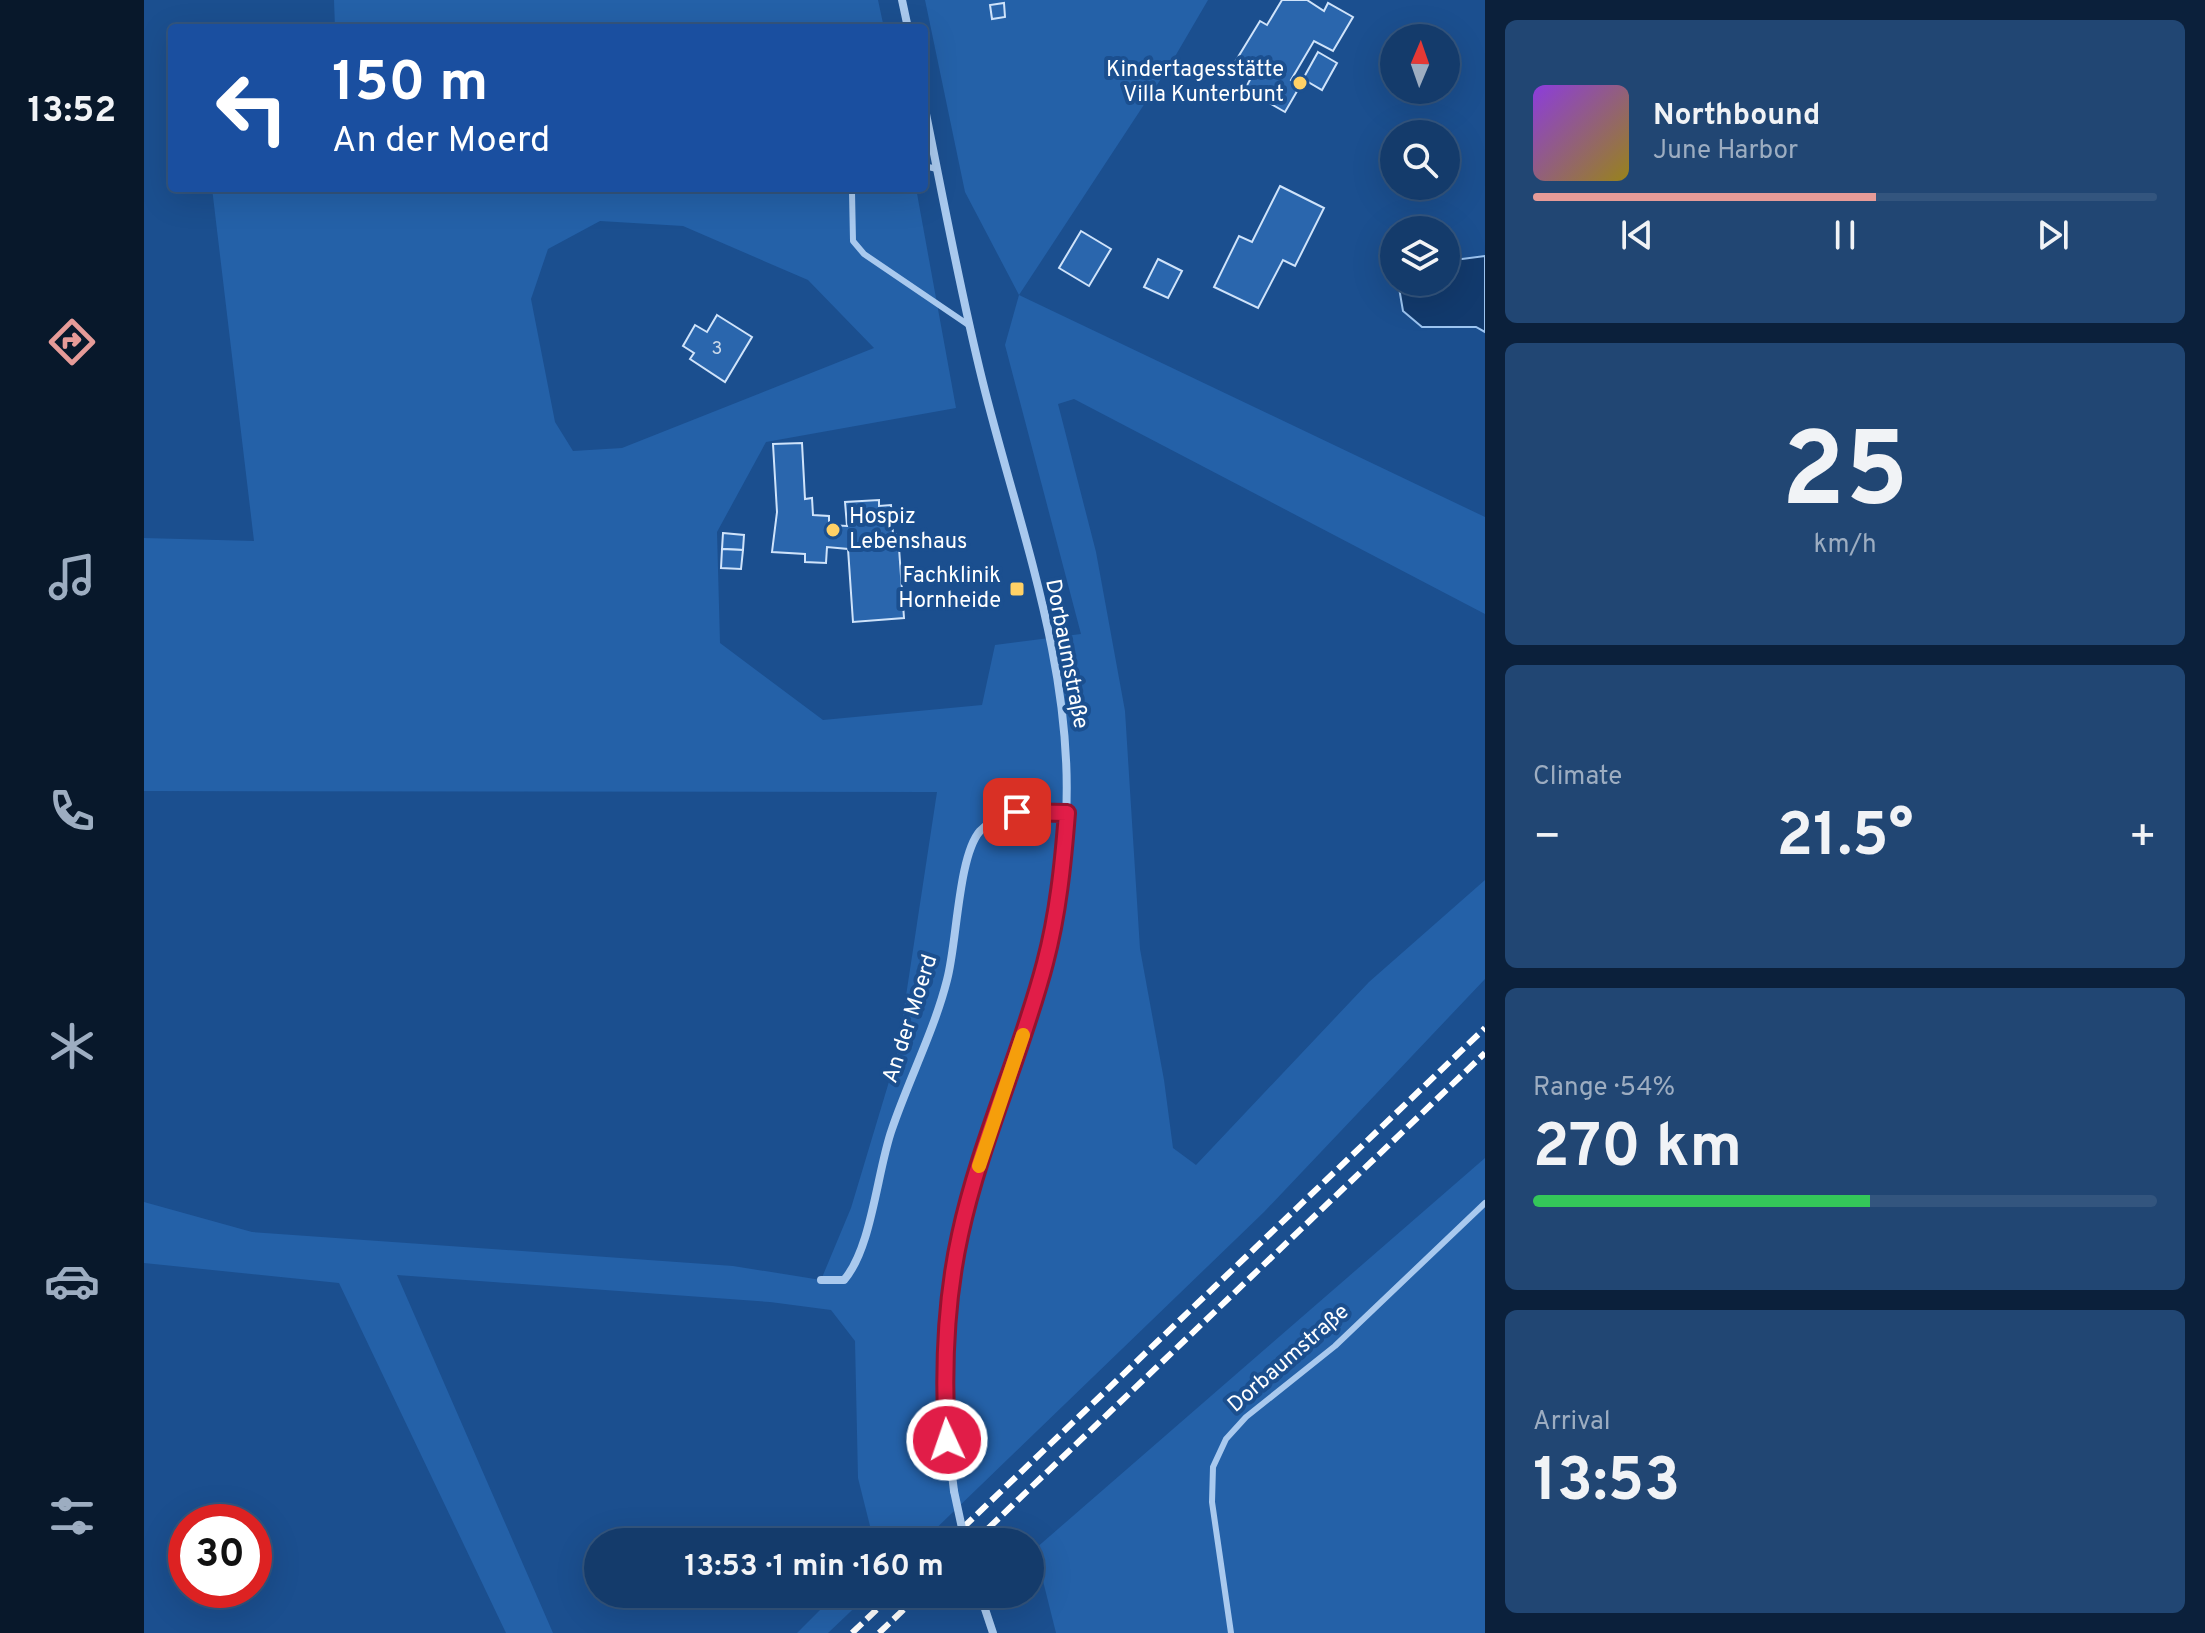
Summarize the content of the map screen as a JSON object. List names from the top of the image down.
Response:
{
  "streets": {
    "street": ["Dorbaumstraße", "An der Moerd"]
  },
  "crossings": [
    ["Dorbaumstraße", "An der Moerd"]
  ],
  "places": {
    "other": ["Kindertagesstätte Villa Kunterbunt", "Hospiz Lebenshaus"],
    "transit": ["Fachklinik Hornheide"]
  },
  "house_numbers": ["3"],
  "north": "top",
  "page": {
    "tabs": "13:52",
    "turn": ["150 m", "An der Moerd"],
    "song": ["Northbound", "June Harbor"],
    "tile": [
      ["25", "km/h"],
      "Climate",
      ["Range · 54%", "270 km"],
      ["Arrival", "13:53"]
    ],
    "heat": ["−", "21.5°", "+"],
    "limit": "30",
    "trip": "13:53 · 1 min · 160 m"
  }
}
